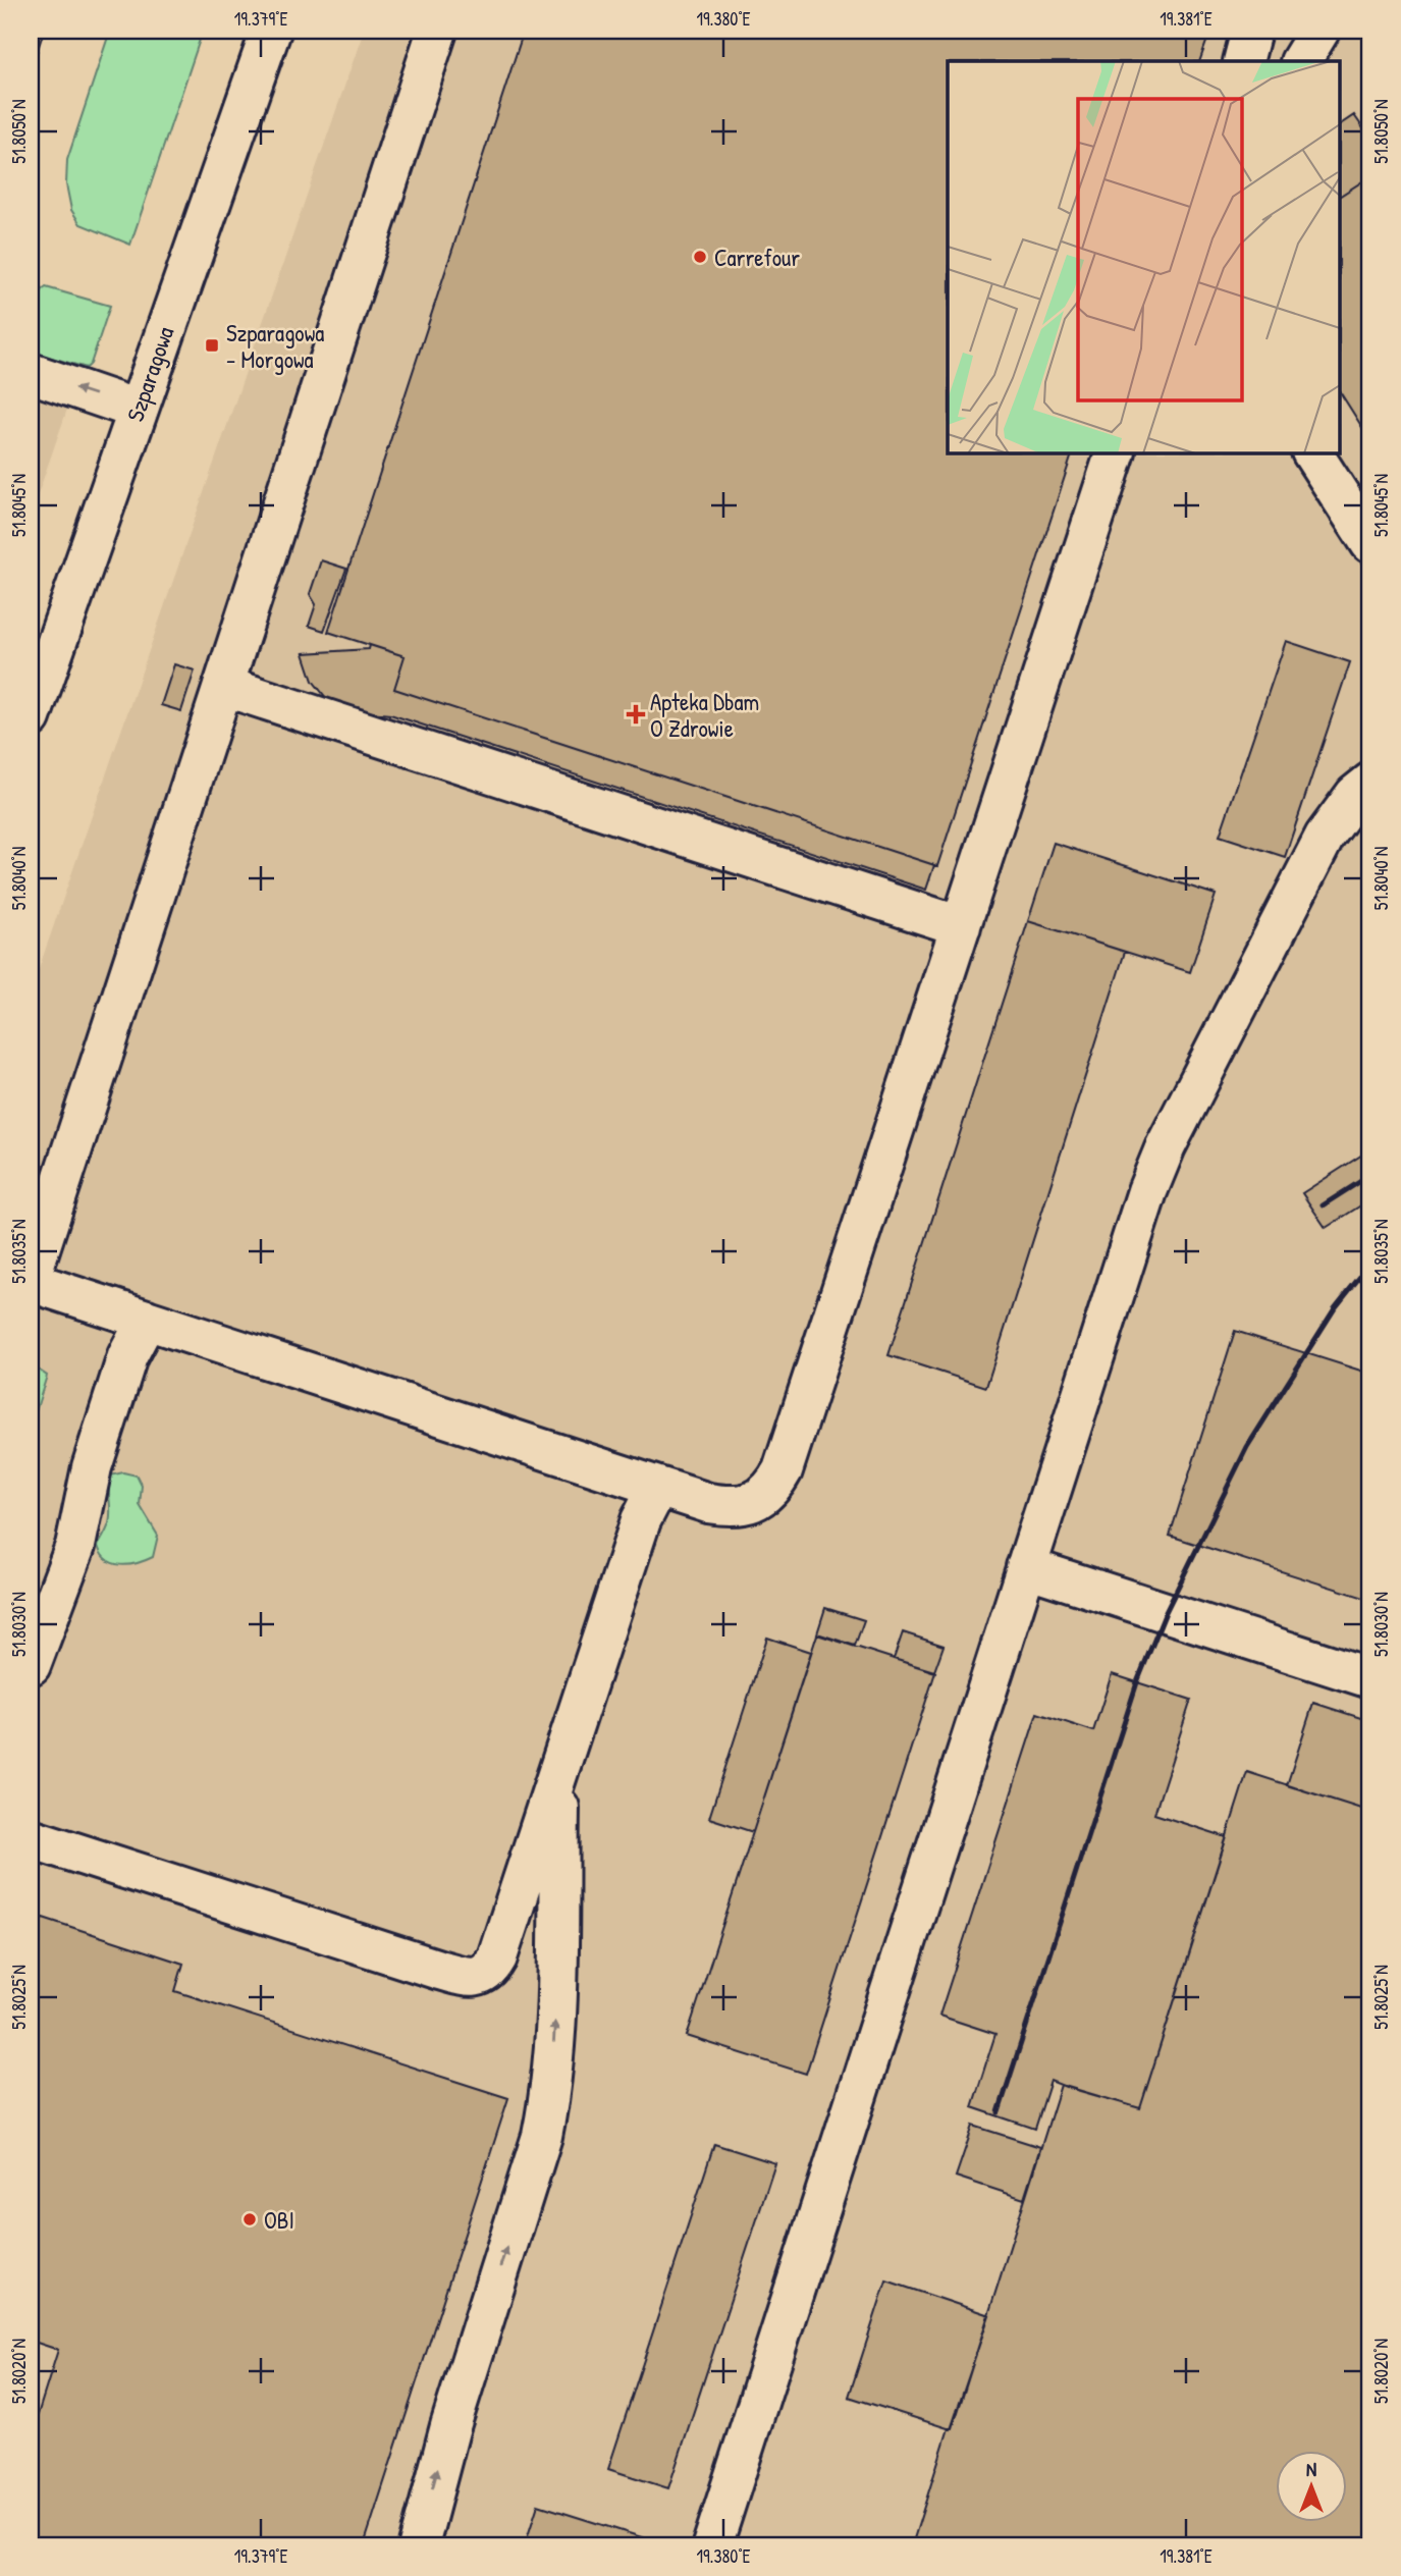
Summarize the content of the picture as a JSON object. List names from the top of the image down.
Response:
{
  "streets": {
    "street": ["Szparagowa"]
  },
  "places": {
    "other": ["Carrefour", "OBI"],
    "transit": ["Szparagowa - Morgowa"],
    "health": ["Apteka Dbam O Zdrowie"]
  },
  "north": "top",
  "coordinates": [
    "19.379°E",
    "19.380°E",
    "19.381°E",
    "51.8050°N",
    "51.8045°N",
    "51.8040°N",
    "51.8035°N",
    "51.8030°N",
    "51.8025°N",
    "51.8020°N"
  ]
}
